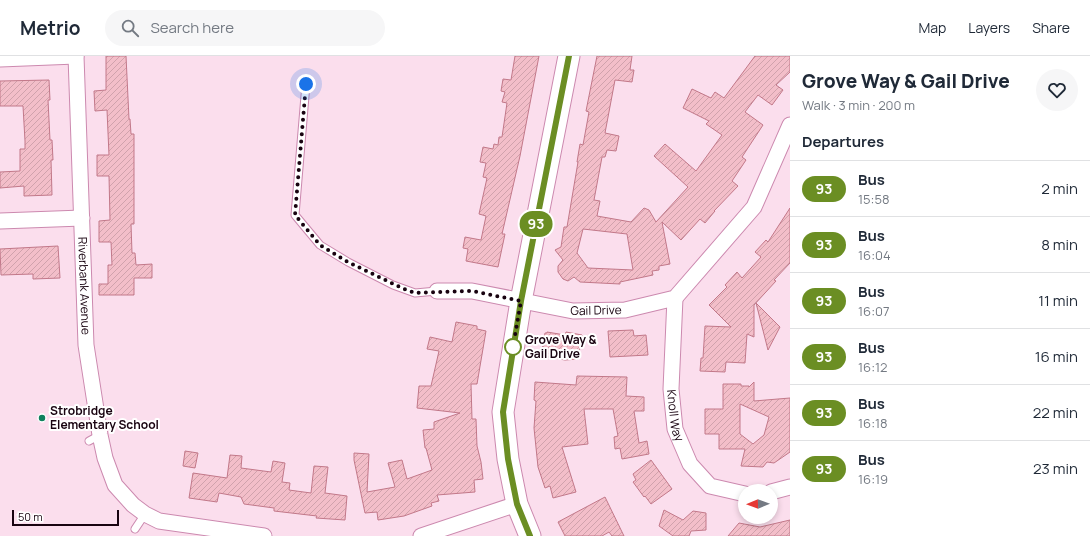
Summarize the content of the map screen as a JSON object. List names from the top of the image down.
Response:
{
  "streets": {
    "street": ["Riverbank Avenue", "Gail Drive", "Knoll Way"]
  },
  "crossings": [
    ["Gail Drive", "Knoll Way"]
  ],
  "places": ["Grove Way & Gail Drive", "Strobridge Elementary School"],
  "lines": ["bus line 93"],
  "scale_bar": "50 m",
  "north": "left",
  "page": {
    "header": "Metrio",
    "search": "Search here",
    "nav": ["Map", "Layers", "Share"],
    "on_map": "93",
    "heading": [
      ["Grove Way & Gail Drive", "Walk · 3 min · 200 m"],
      "Departures"
    ],
    "list": [
      {
        "mark": "93",
        "name": "Bus",
        "note": "15:58",
        "value": "2 min"
      },
      {
        "mark": "93",
        "name": "Bus",
        "note": "16:04",
        "value": "8 min"
      },
      {
        "mark": "93",
        "name": "Bus",
        "note": "16:07",
        "value": "11 min"
      },
      {
        "mark": "93",
        "name": "Bus",
        "note": "16:12",
        "value": "16 min"
      },
      {
        "mark": "93",
        "name": "Bus",
        "note": "16:18",
        "value": "22 min"
      },
      {
        "mark": "93",
        "name": "Bus",
        "note": "16:19",
        "value": "23 min"
      }
    ],
    "scale": "50 m"
  }
}
